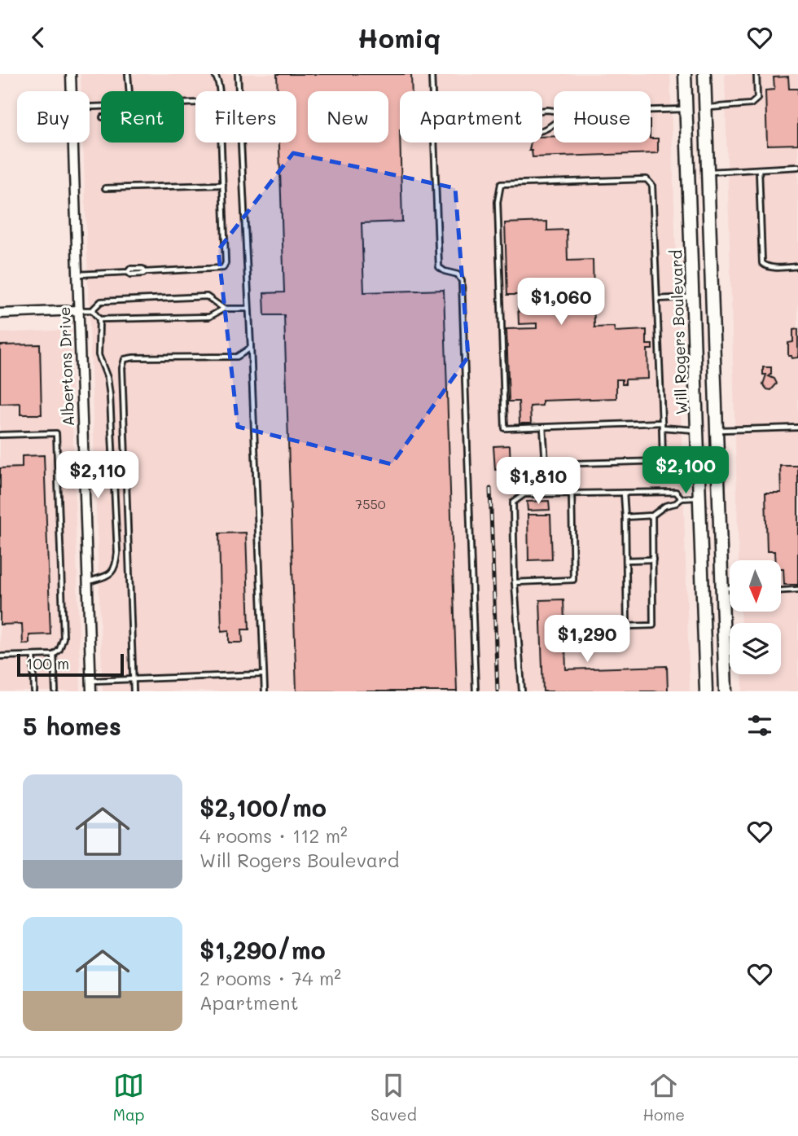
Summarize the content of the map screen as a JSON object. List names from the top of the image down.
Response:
{
  "streets": {
    "main road": ["Will Rogers Boulevard"],
    "street": ["Albertons Drive"]
  },
  "house_numbers": ["7550"],
  "scale_bar": "100 m",
  "north": "bottom",
  "page": {
    "header": "Homiq",
    "chip": [
      "Buy",
      "Rent",
      "Filters",
      "New",
      "Apartment",
      "House"
    ],
    "price": [
      "$1,060",
      "$2,100",
      "$2,110",
      "$1,810",
      "$1,290"
    ],
    "scale": "100 m",
    "heading": "5 homes",
    "list": [
      {
        "name": "$2,100/mo",
        "note": "4 rooms · 112 m² · Will Rogers Boulevard"
      },
      {
        "name": "$1,290/mo",
        "note": "2 rooms · 74 m² · Apartment"
      }
    ],
    "tabs": ["Map", "Saved", "Home"]
  }
}
